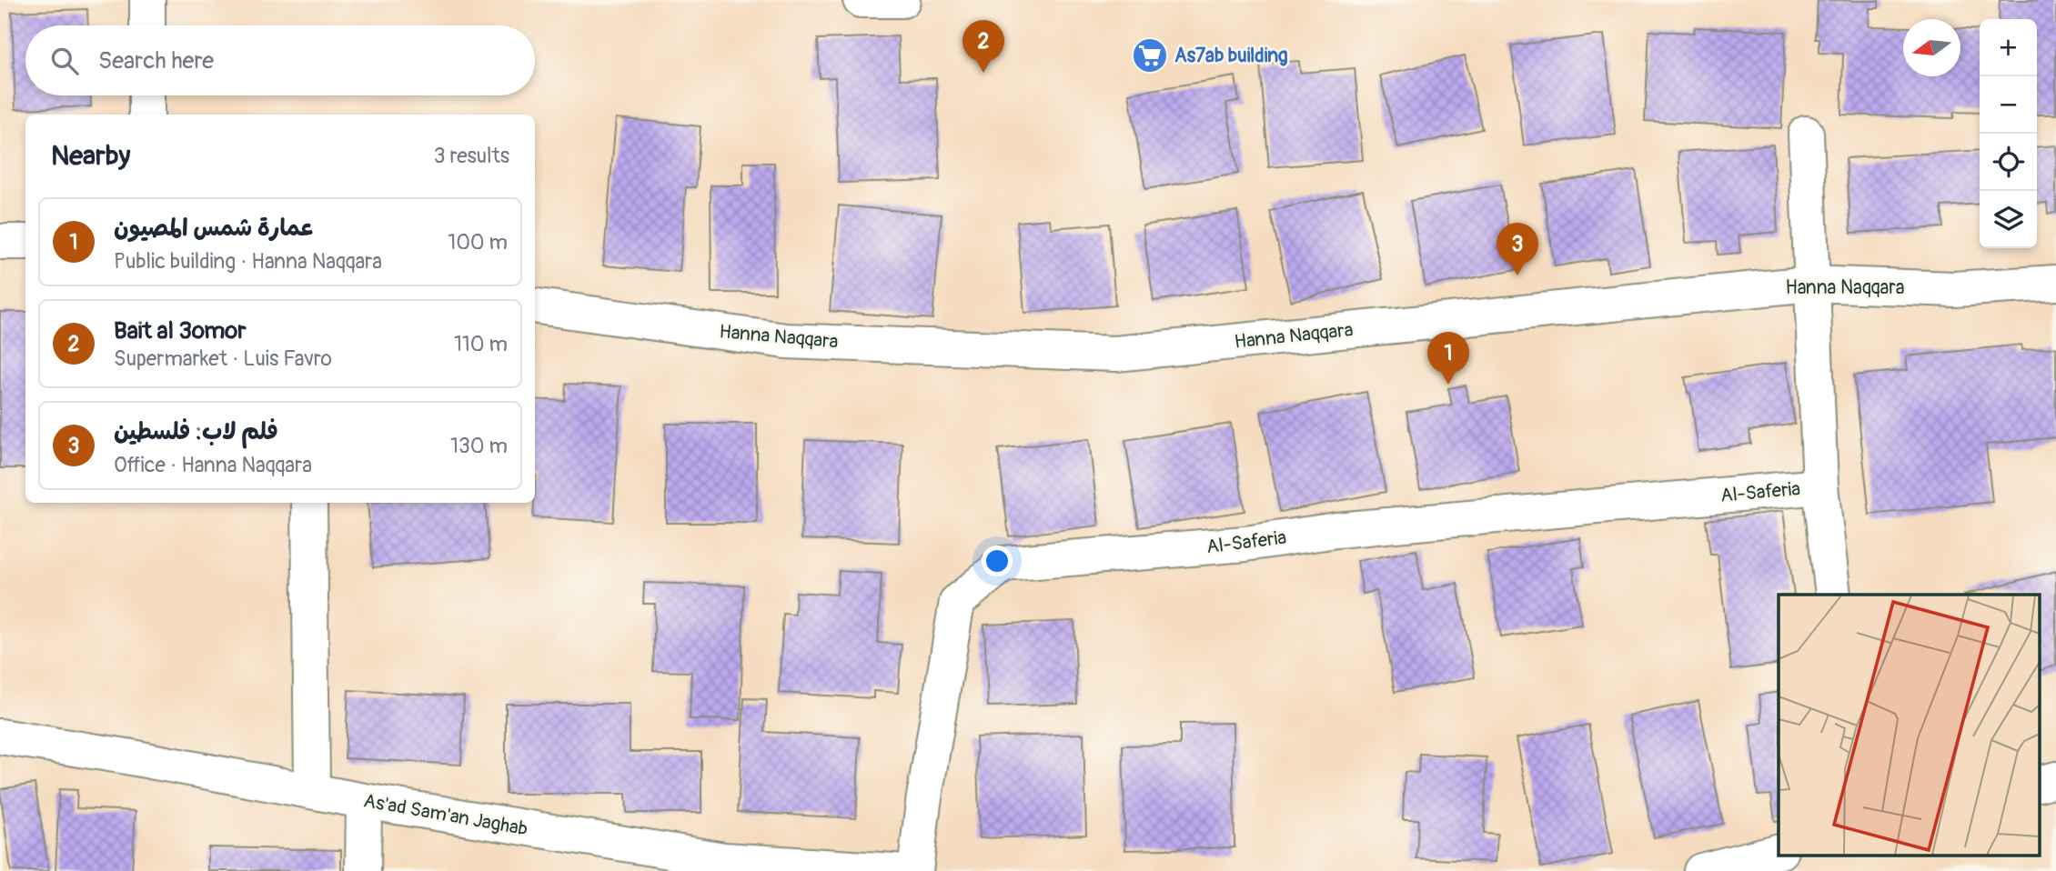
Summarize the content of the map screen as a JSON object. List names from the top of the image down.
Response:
{
  "streets": {
    "street": ["Hanna Naqqara", "Al-Saferia", "As'ad Sam'an Jaghab"]
  },
  "places": {
    "supermarket": ["As7ab building"]
  },
  "north": "left",
  "page": {
    "map_buttons": ["+", "−"],
    "pins": ["2", "3", "1"],
    "search": "Search here",
    "heading": ["Nearby", "3 results"],
    "list": [
      {
        "mark": "1",
        "name": "عمارة شمس المصيون",
        "note": "Public building · Hanna Naqqara",
        "value": "100 m"
      },
      {
        "mark": "2",
        "name": "Bait al 3omor",
        "note": "Supermarket · Luis Favro",
        "value": "110 m"
      },
      {
        "mark": "3",
        "name": "فلم لاب: فلسطين",
        "note": "Office · Hanna Naqqara",
        "value": "130 m"
      }
    ]
  }
}
